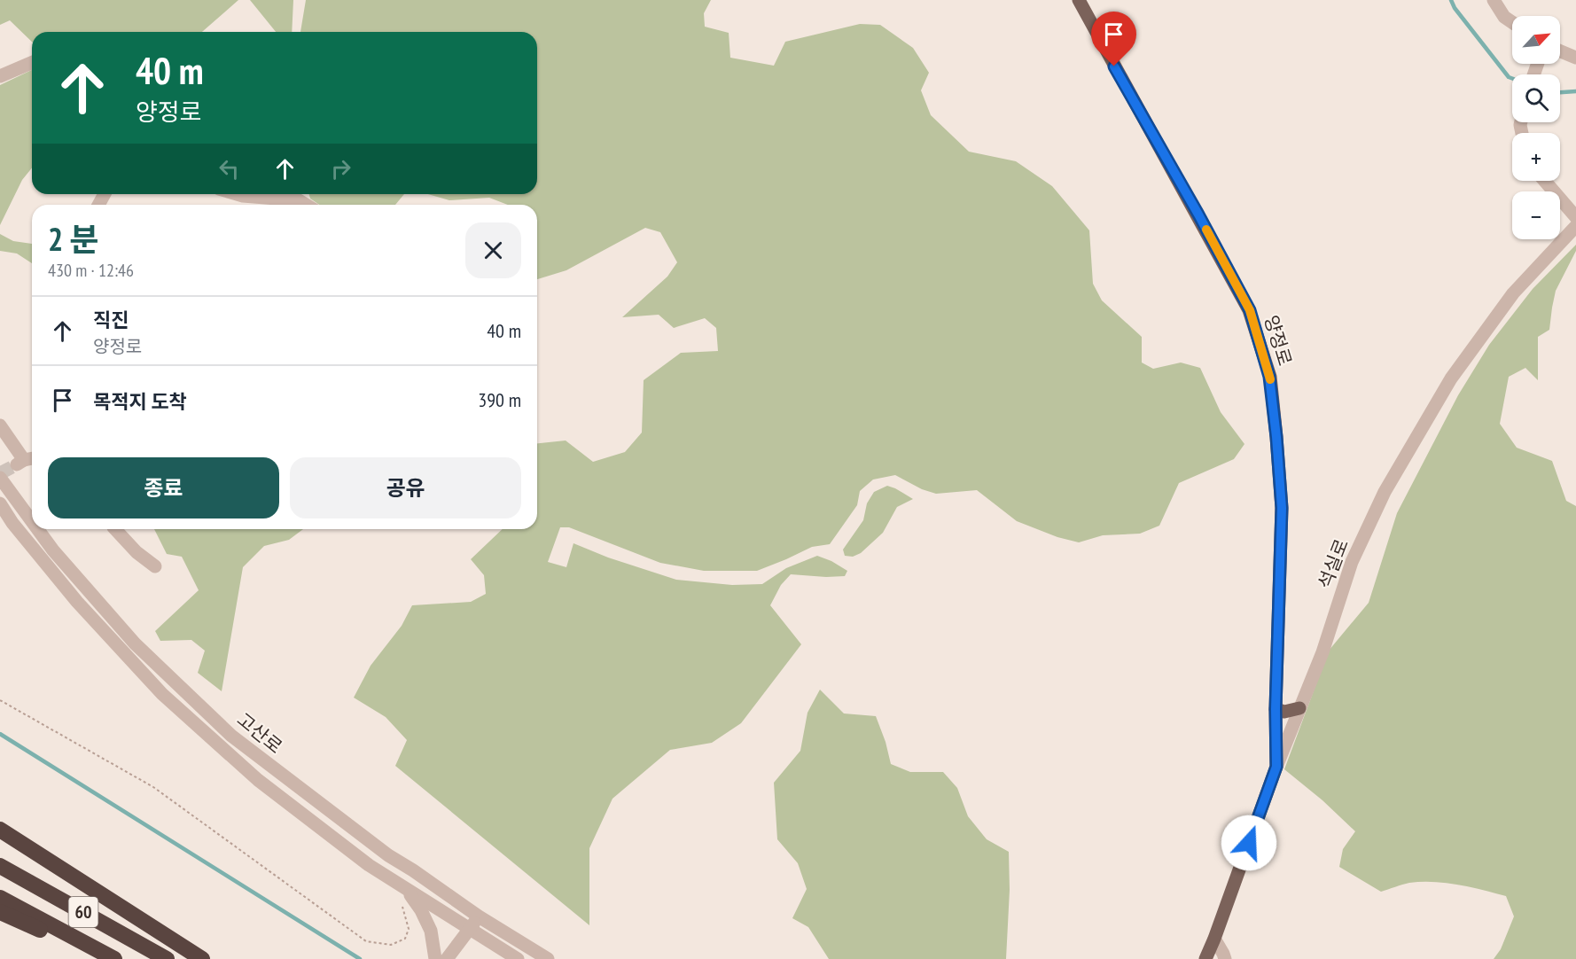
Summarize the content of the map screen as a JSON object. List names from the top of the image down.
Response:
{
  "streets": {
    "highway": ["60"],
    "main road": ["양정로", "석실로"],
    "street": ["고산로"]
  },
  "crossings": [
    ["양정로", "석실로"]
  ],
  "north": "top right",
  "page": {
    "map_buttons": ["+", "−"],
    "turn": ["40 m", "양정로"],
    "heading": ["2 분", "430 m · 12:46"],
    "list": [
      {
        "name": "직진",
        "note": "양정로",
        "value": "40 m"
      },
      {
        "name": "목적지 도착",
        "value": "390 m"
      }
    ],
    "buttons": ["종료", "공유"]
  }
}
